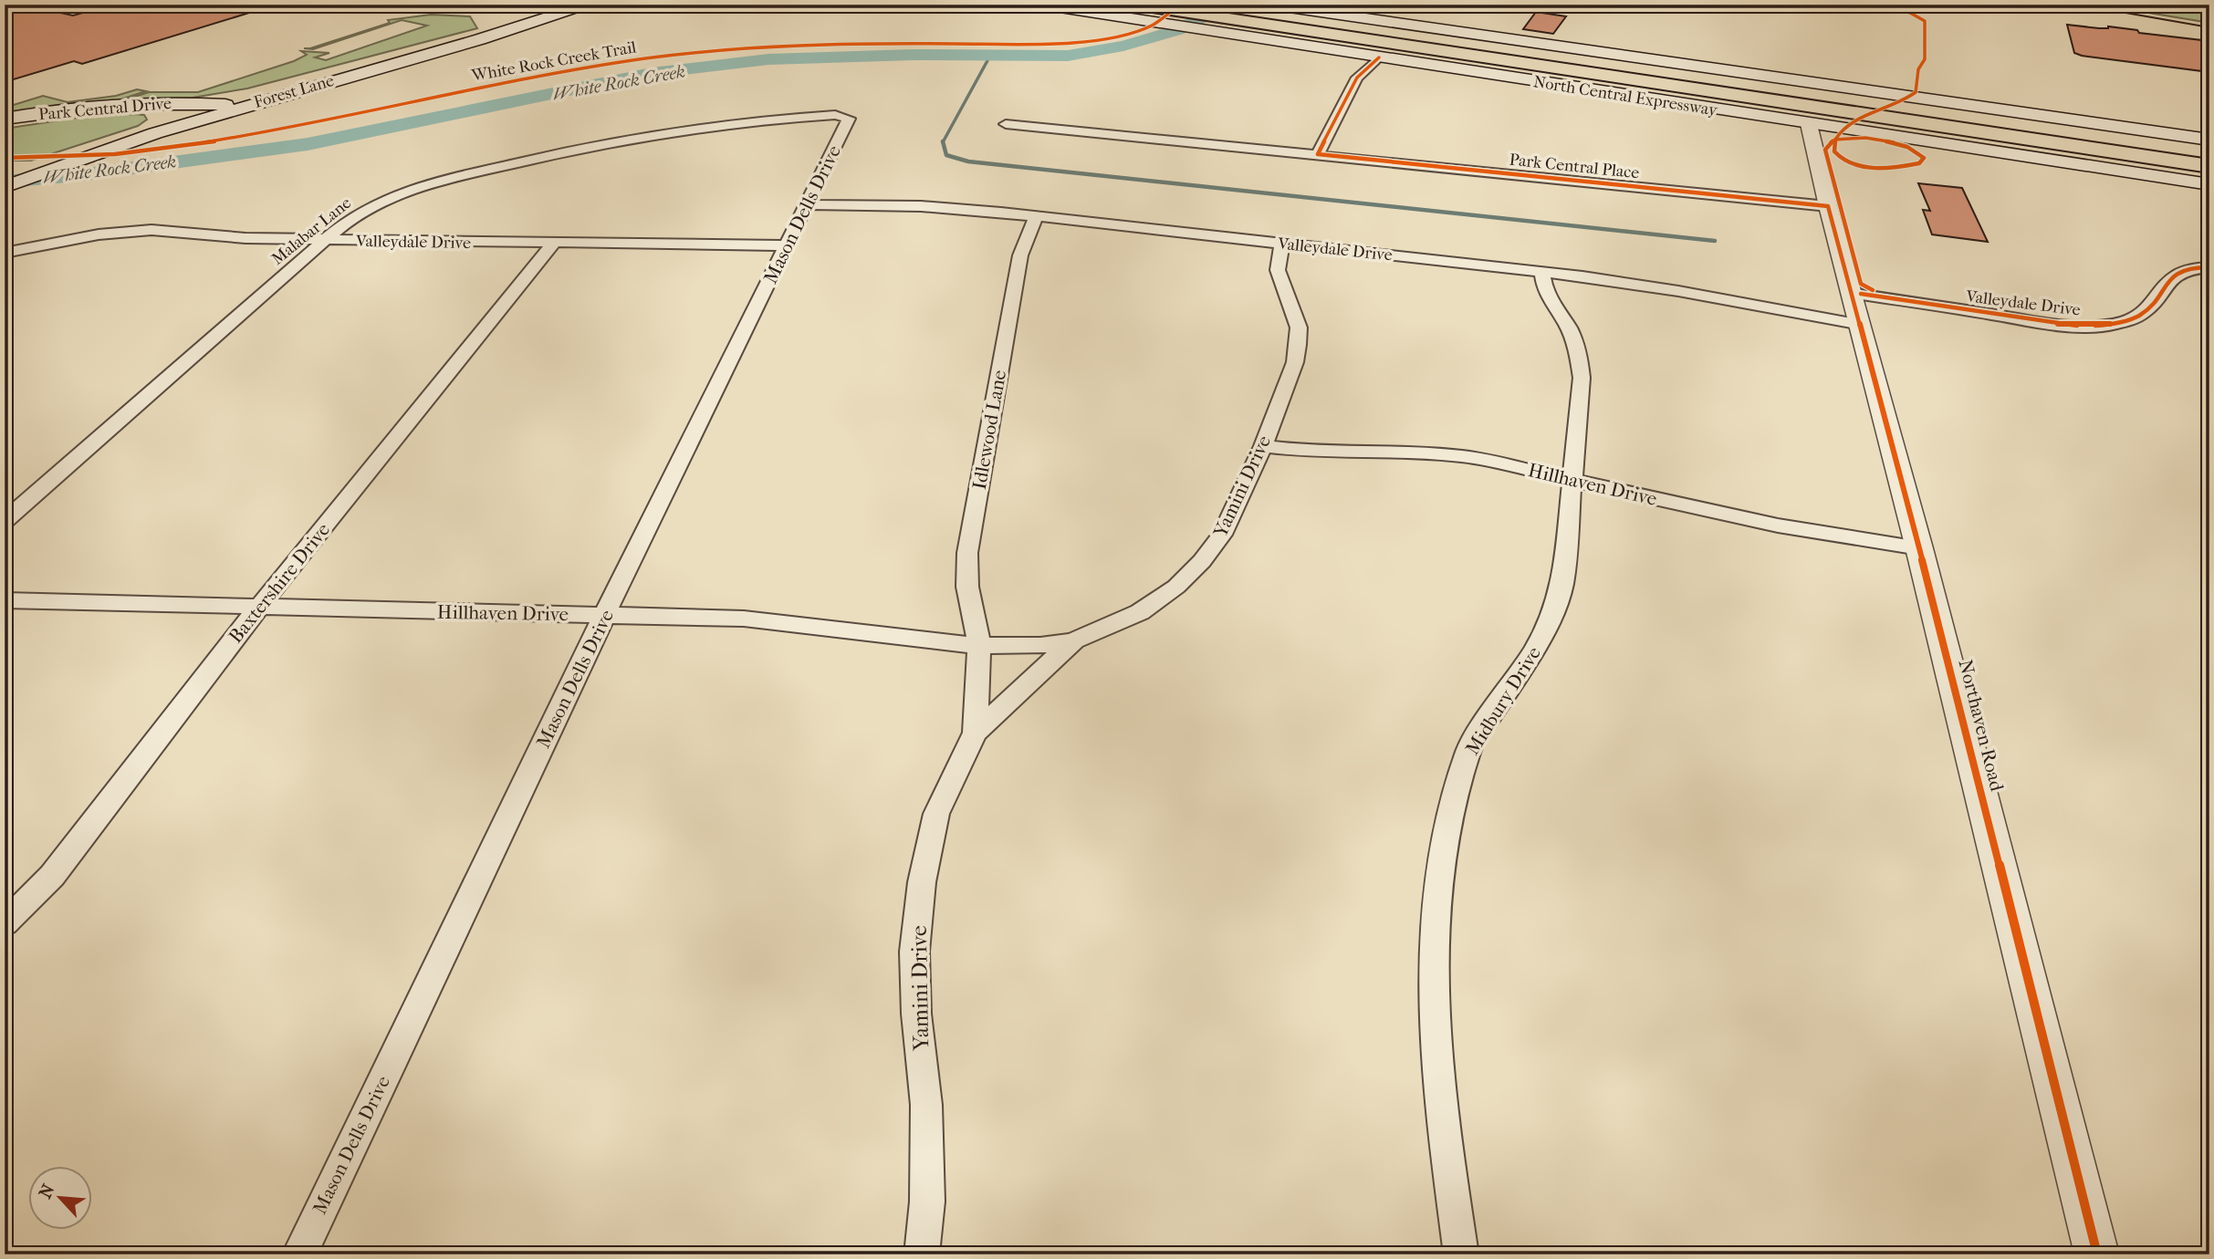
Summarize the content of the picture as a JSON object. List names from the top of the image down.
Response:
{
  "streets": {
    "highway": ["North Central Expressway"],
    "main road": ["Forest Lane", "Park Central Drive"],
    "street": [
      "Park Central Place",
      "Mason Dells Drive",
      "Malabar Lane",
      "Valleydale Drive",
      "Idlewood Lane",
      "Hillhaven Drive",
      "Yamini Drive",
      "Baxtershire Drive",
      "Midbury Drive",
      "Northaven Road"
    ],
    "cycle path": ["White Rock Creek Trail"]
  },
  "crossings": [
    ["Forest Lane", "Park Central Drive"],
    ["North Central Expressway", "Northaven Road"],
    ["Park Central Place", "Northaven Road"],
    ["Mason Dells Drive", "Malabar Lane"],
    ["Mason Dells Drive", "Valleydale Drive"],
    ["Mason Dells Drive", "Hillhaven Drive"],
    ["Malabar Lane", "Valleydale Drive"],
    ["Valleydale Drive", "Idlewood Lane"],
    ["Valleydale Drive", "Yamini Drive"],
    ["Valleydale Drive", "Baxtershire Drive"],
    ["Valleydale Drive", "Midbury Drive"],
    ["Valleydale Drive", "Northaven Road"],
    ["Idlewood Lane", "Hillhaven Drive"],
    ["Idlewood Lane", "Yamini Drive"],
    ["Hillhaven Drive", "Yamini Drive"],
    ["Hillhaven Drive", "Baxtershire Drive"],
    ["Hillhaven Drive", "Midbury Drive"],
    ["Hillhaven Drive", "Northaven Road"]
  ],
  "water": ["White Rock Creek"],
  "north": "top left"
}
